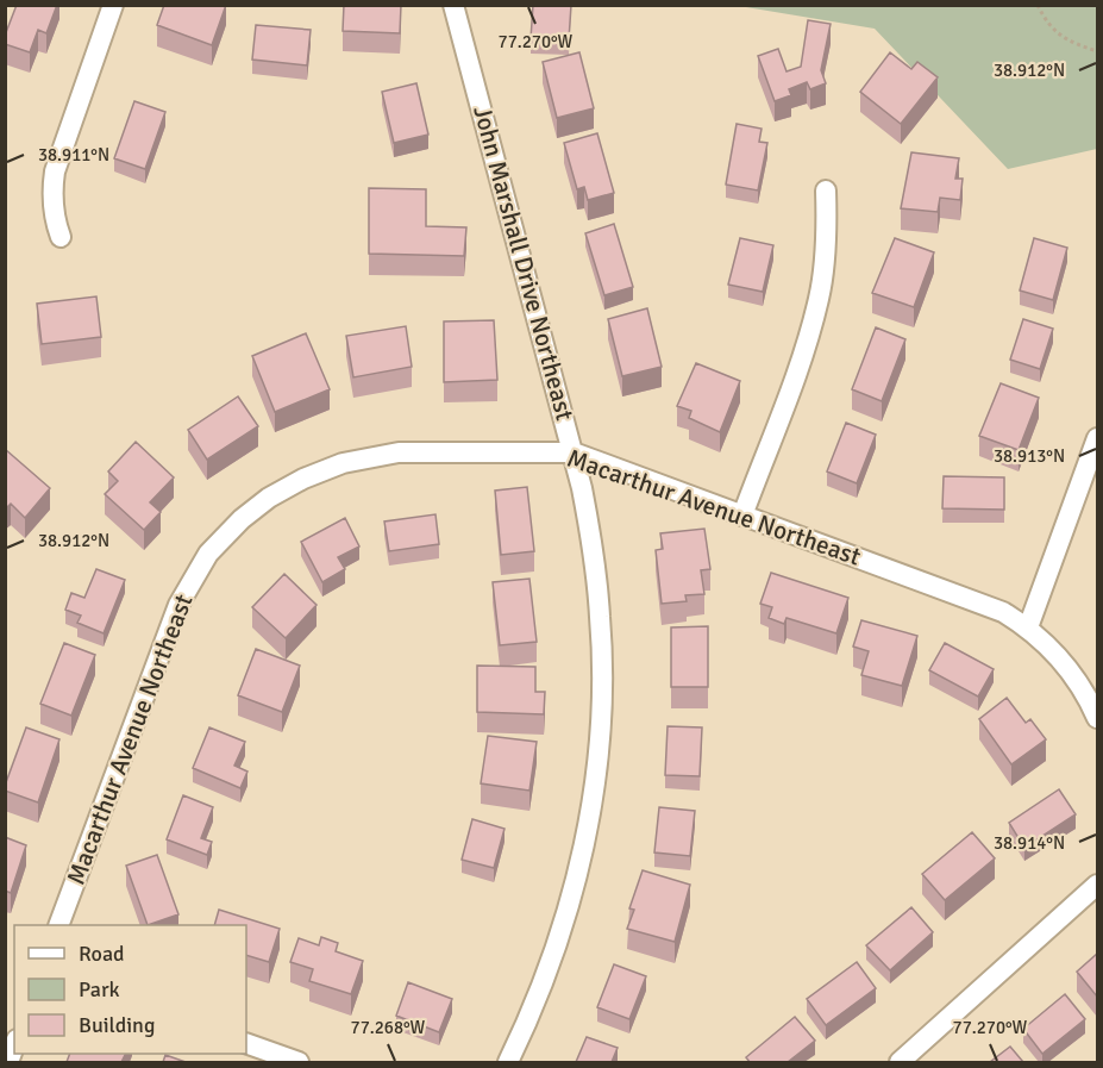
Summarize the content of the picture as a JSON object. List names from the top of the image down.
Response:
{
  "streets": {
    "street": ["John Marshall Drive Northeast", "Macarthur Avenue Northeast"]
  },
  "crossings": [
    ["John Marshall Drive Northeast", "Macarthur Avenue Northeast"]
  ],
  "legend": ["Road", "Park", "Building"],
  "coordinates": [
    "77.270°W",
    "38.912°N",
    "38.911°N",
    "38.913°N",
    "38.914°N",
    "77.268°W"
  ]
}
